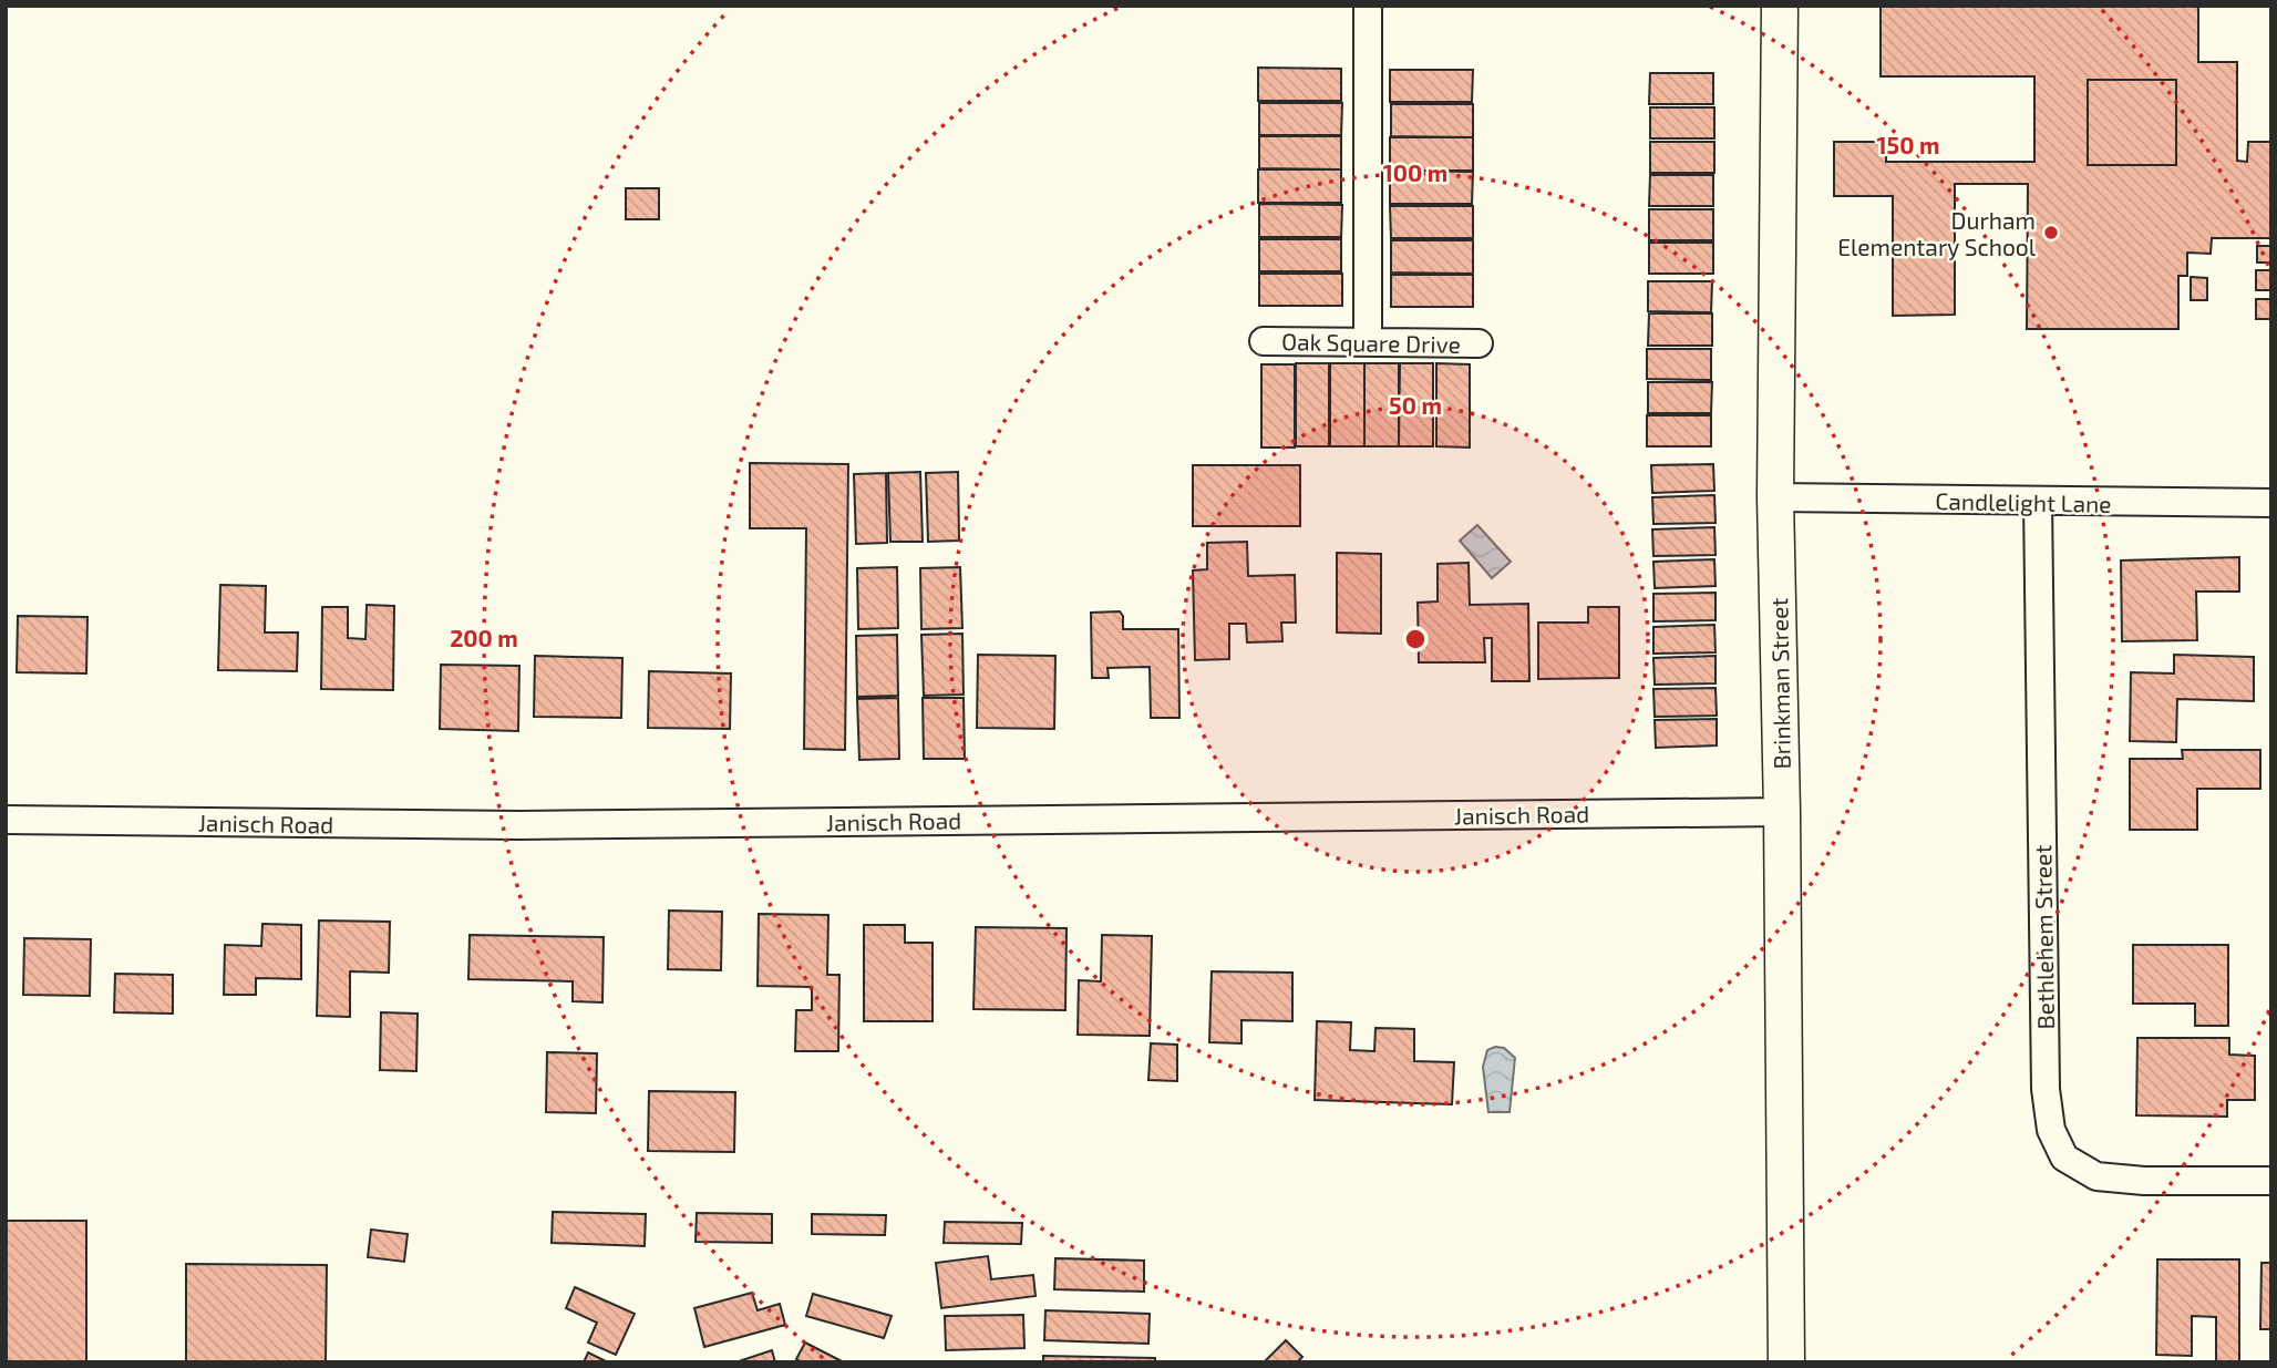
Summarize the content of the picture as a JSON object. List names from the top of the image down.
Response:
{
  "streets": {
    "street": [
      "Oak Square Drive",
      "Candlelight Lane",
      "Brinkman Street",
      "Janisch Road",
      "Bethlehem Street"
    ]
  },
  "crossings": [
    ["Candlelight Lane", "Brinkman Street"],
    ["Candlelight Lane", "Bethlehem Street"],
    ["Brinkman Street", "Janisch Road"]
  ],
  "places": ["Durham Elementary School"],
  "rings": [
    "150 m",
    "100 m",
    "50 m",
    "200 m"
  ]
}
